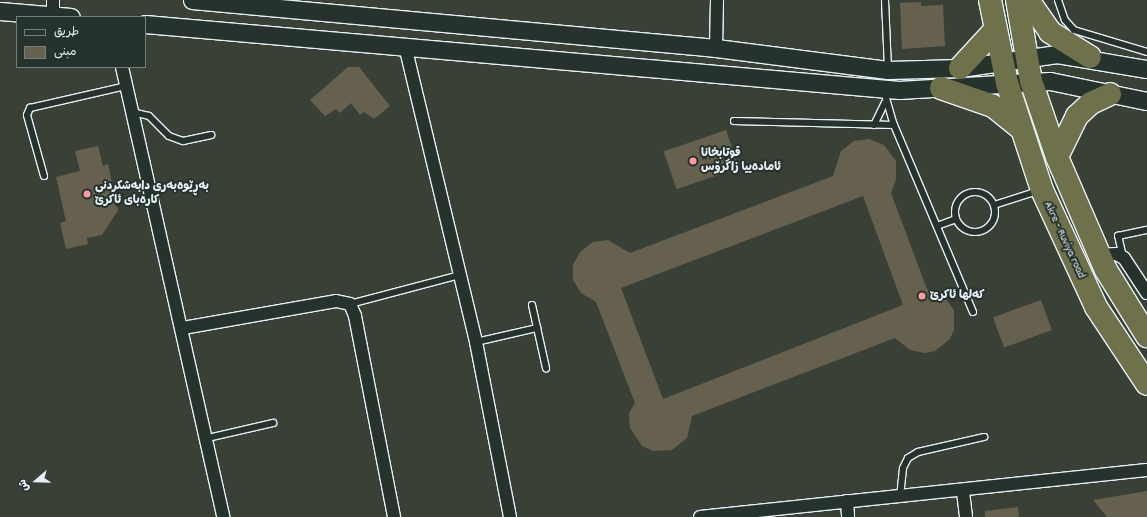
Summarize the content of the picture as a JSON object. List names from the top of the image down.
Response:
{
  "streets": {
    "highway": ["Akre - Ruviya road"]
  },
  "places": ["قوتابخانا ئامادەییا زاگرۆس", "بەڕێوەبەری دابەشکردنی کارەبای ئاکرێ", "کەلها ئاکرێ"],
  "legend": ["طريق", "مبنى"],
  "north": "left"
}
